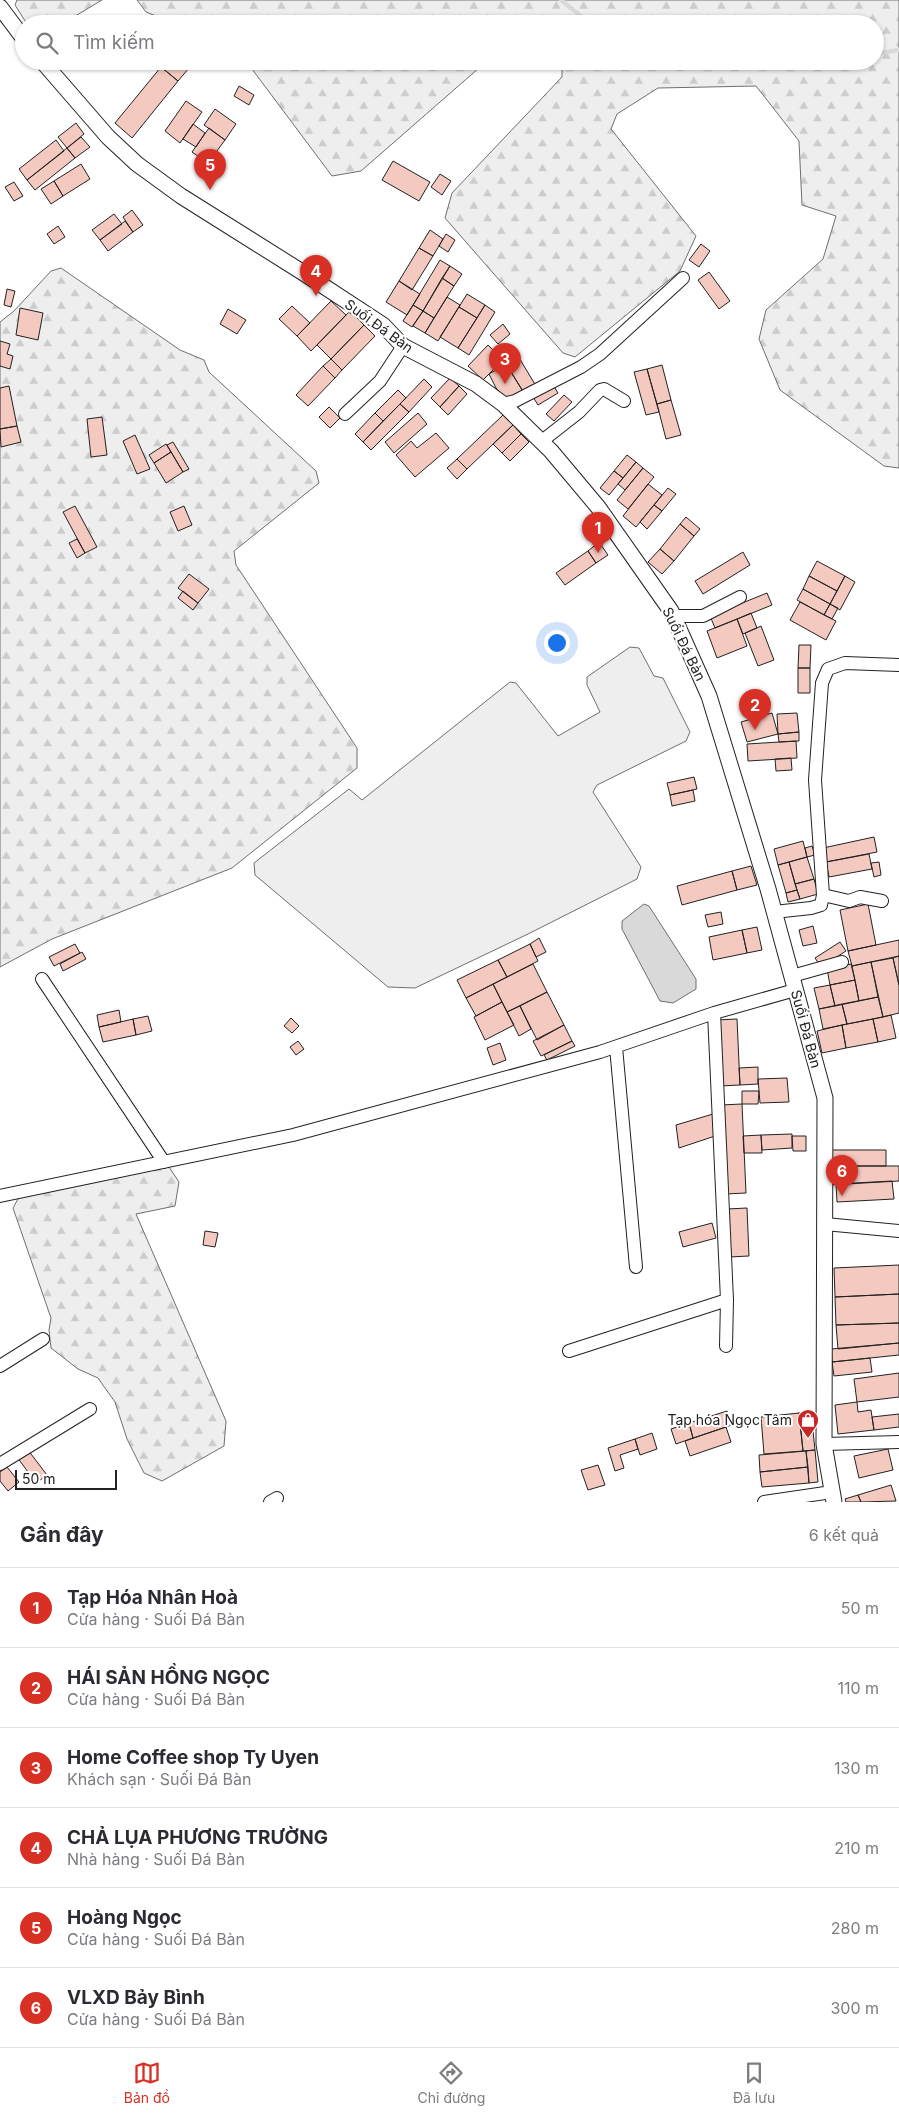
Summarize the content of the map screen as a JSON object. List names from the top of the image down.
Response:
{
  "streets": {
    "street": ["Suối Đá Bàn"]
  },
  "places": {
    "shop": ["Tạp hóa Ngọc Tâm"]
  },
  "scale_bar": "50 m",
  "page": {
    "search": "Tìm kiếm",
    "pins": [
      "5",
      "4",
      "3",
      "1",
      "2",
      "6"
    ],
    "scale": "50 m",
    "heading": ["Gần đây", "6 kết quả"],
    "list": [
      {
        "mark": "1",
        "name": "Tạp Hóa Nhân Hoà",
        "note": "Cửa hàng · Suối Đá Bàn",
        "value": "50 m"
      },
      {
        "mark": "2",
        "name": "HÁI SẢN HỒNG NGỌC",
        "note": "Cửa hàng · Suối Đá Bàn",
        "value": "110 m"
      },
      {
        "mark": "3",
        "name": "Home Coffee shop Ty Uyen",
        "note": "Khách sạn · Suối Đá Bàn",
        "value": "130 m"
      },
      {
        "mark": "4",
        "name": "CHẢ LỤA PHƯƠNG TRƯỜNG",
        "note": "Nhà hàng · Suối Đá Bàn",
        "value": "210 m"
      },
      {
        "mark": "5",
        "name": "Hoàng Ngọc",
        "note": "Cửa hàng · Suối Đá Bàn",
        "value": "280 m"
      },
      {
        "mark": "6",
        "name": "VLXD Bảy Bình",
        "note": "Cửa hàng · Suối Đá Bàn",
        "value": "300 m"
      }
    ],
    "nav": ["Bản đồ", "Chỉ đường", "Đã lưu"]
  }
}
